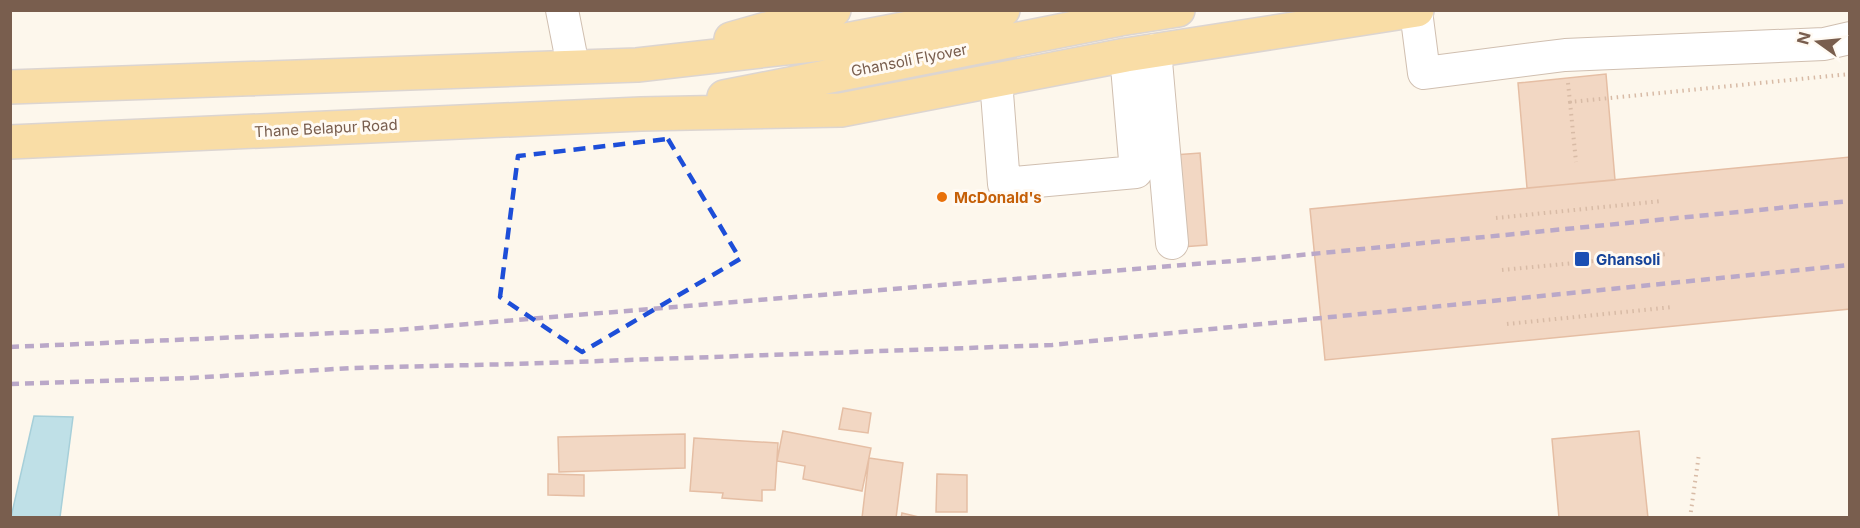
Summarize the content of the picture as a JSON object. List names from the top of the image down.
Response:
{
  "streets": {
    "main road": ["Ghansoli Flyover", "Thane Belapur Road"]
  },
  "crossings": [
    ["Ghansoli Flyover", "Thane Belapur Road"]
  ],
  "places": {
    "other": ["McDonald's"],
    "transit": ["Ghansoli"]
  },
  "north": "left"
}
